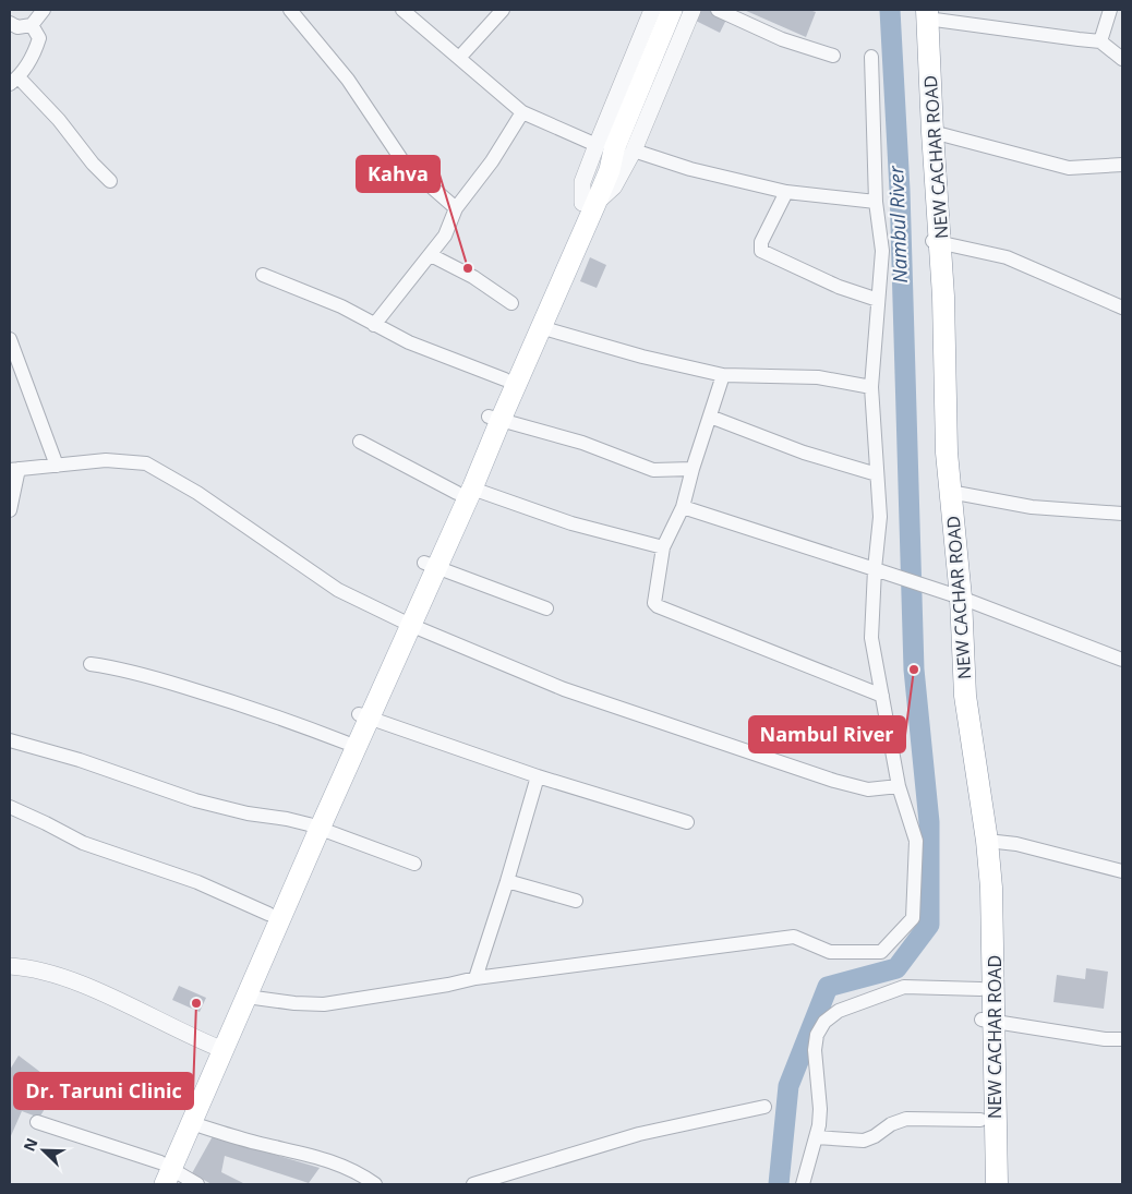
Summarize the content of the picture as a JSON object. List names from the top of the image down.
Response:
{
  "streets": {
    "highway": ["NEW CACHAR ROAD"]
  },
  "water": ["Nambul River"],
  "places": ["Kahva", "Nambul River", "Dr. Taruni Clinic"],
  "north": "top left"
}
